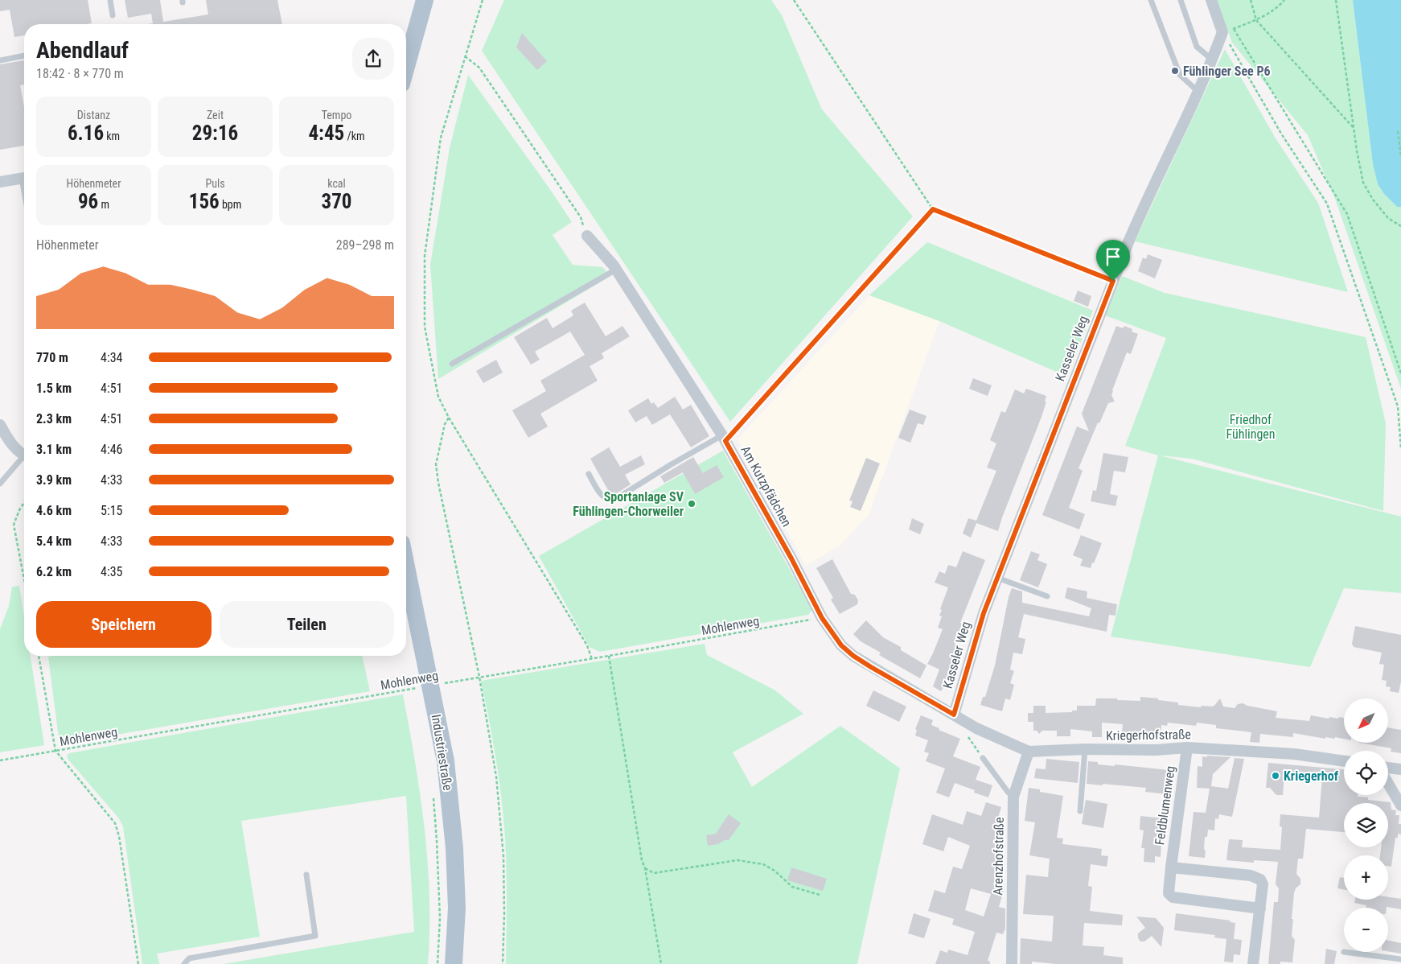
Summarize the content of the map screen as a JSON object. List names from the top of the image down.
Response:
{
  "streets": {
    "main road": ["Industriestraße"],
    "street": [
      "Kasseler Weg",
      "Am Kutzpfädchen",
      "Kriegerhofstraße",
      "Feldblumenweg",
      "Arenzhofstraße"
    ],
    "path": ["Mohlenweg"]
  },
  "crossings": [
    ["Kasseler Weg", "Am Kutzpfädchen"],
    ["Kasseler Weg", "Kriegerhofstraße"],
    ["Am Kutzpfädchen", "Mohlenweg"],
    ["Am Kutzpfädchen", "Kriegerhofstraße"],
    ["Mohlenweg", "Industriestraße"],
    ["Kriegerhofstraße", "Feldblumenweg"],
    ["Kriegerhofstraße", "Arenzhofstraße"]
  ],
  "parks": ["Friedhof Fühlingen"],
  "places": ["Fühlinger See P6", "Sportanlage SV Fühlingen-Chorweiler", "Kriegerhof"],
  "north": "bottom left",
  "page": {
    "heading": ["Abendlauf", "18:42 · 8 × 770 m"],
    "stats": [
      ["Distanz", "6.16 km"],
      ["Zeit", "29:16"],
      ["Tempo", "4:45 /km"],
      ["Höhenmeter", "96 m"],
      ["Puls", "156 bpm"],
      ["kcal", "370"]
    ],
    "chart": ["Höhenmeter", "289–298 m"],
    "list": [
      {
        "name": "770 m",
        "note": "4:34"
      },
      {
        "name": "1.5 km",
        "note": "4:51"
      },
      {
        "name": "2.3 km",
        "note": "4:51"
      },
      {
        "name": "3.1 km",
        "note": "4:46"
      },
      {
        "name": "3.9 km",
        "note": "4:33"
      },
      {
        "name": "4.6 km",
        "note": "5:15"
      },
      {
        "name": "5.4 km",
        "note": "4:33"
      },
      {
        "name": "6.2 km",
        "note": "4:35"
      }
    ],
    "buttons": ["Speichern", "Teilen"],
    "map_buttons": ["+", "−"]
  }
}
